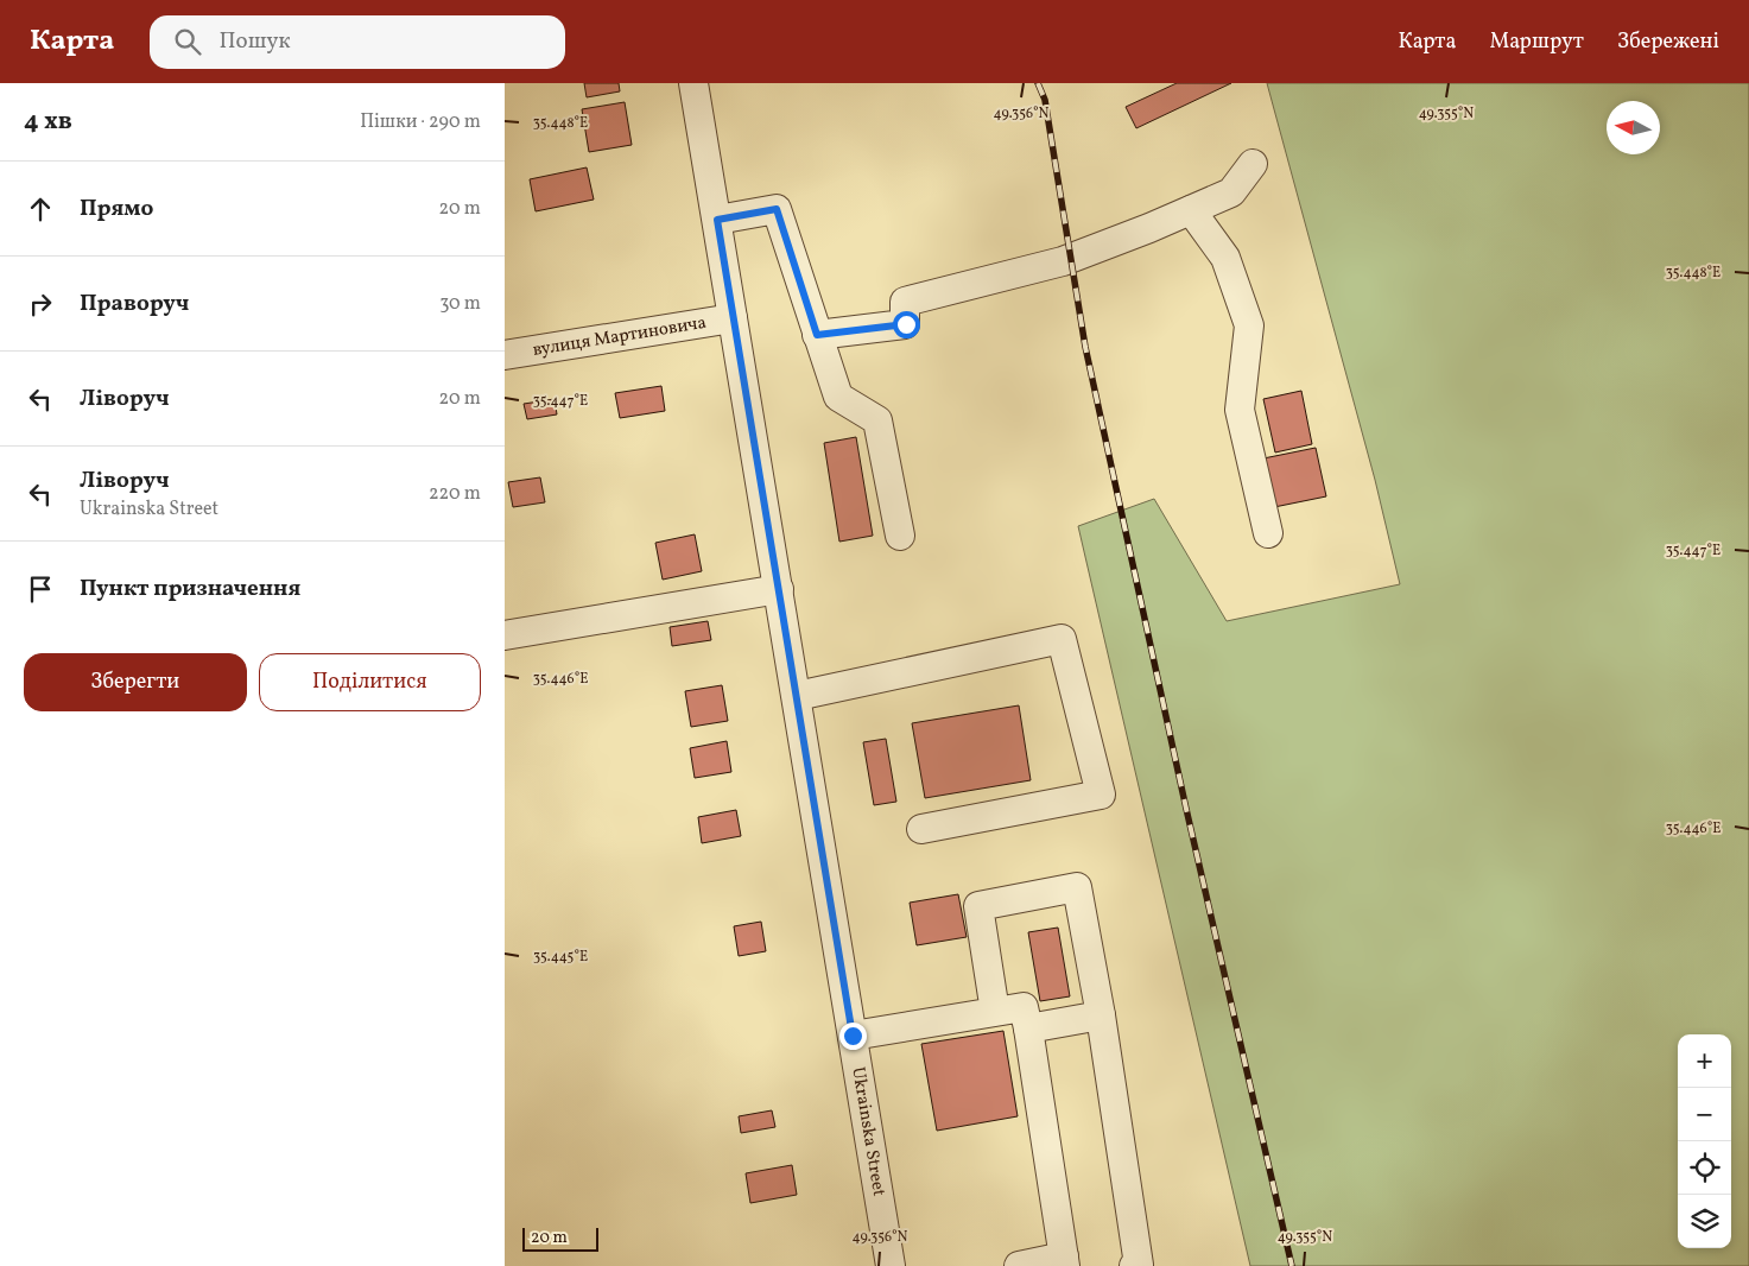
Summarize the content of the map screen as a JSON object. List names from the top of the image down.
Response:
{
  "streets": {
    "street": ["вулиця Мартиновича", "Ukrainska Street"]
  },
  "crossings": [
    ["вулиця Мартиновича", "Ukrainska Street"]
  ],
  "scale_bar": "20 m",
  "north": "left",
  "page": {
    "header": "Карта",
    "search": "Пошук",
    "nav": ["Карта", "Маршрут", "Збережені"],
    "heading": ["4 хв", "Пішки · 290 m"],
    "list": [
      ["Прямо", "20 m"],
      ["Праворуч", "30 m"],
      ["Ліворуч", "20 m"],
      ["Ліворуч", "Ukrainska Street", "220 m"],
      "Пункт призначення"
    ],
    "buttons": ["Зберегти", "Поділитися"],
    "map_buttons": ["+", "−"],
    "scale": "20 m"
  },
  "coordinates": [
    "49.356°N",
    "49.355°N",
    "35.448°E",
    "35.447°E",
    "35.446°E",
    "35.445°E"
  ]
}
